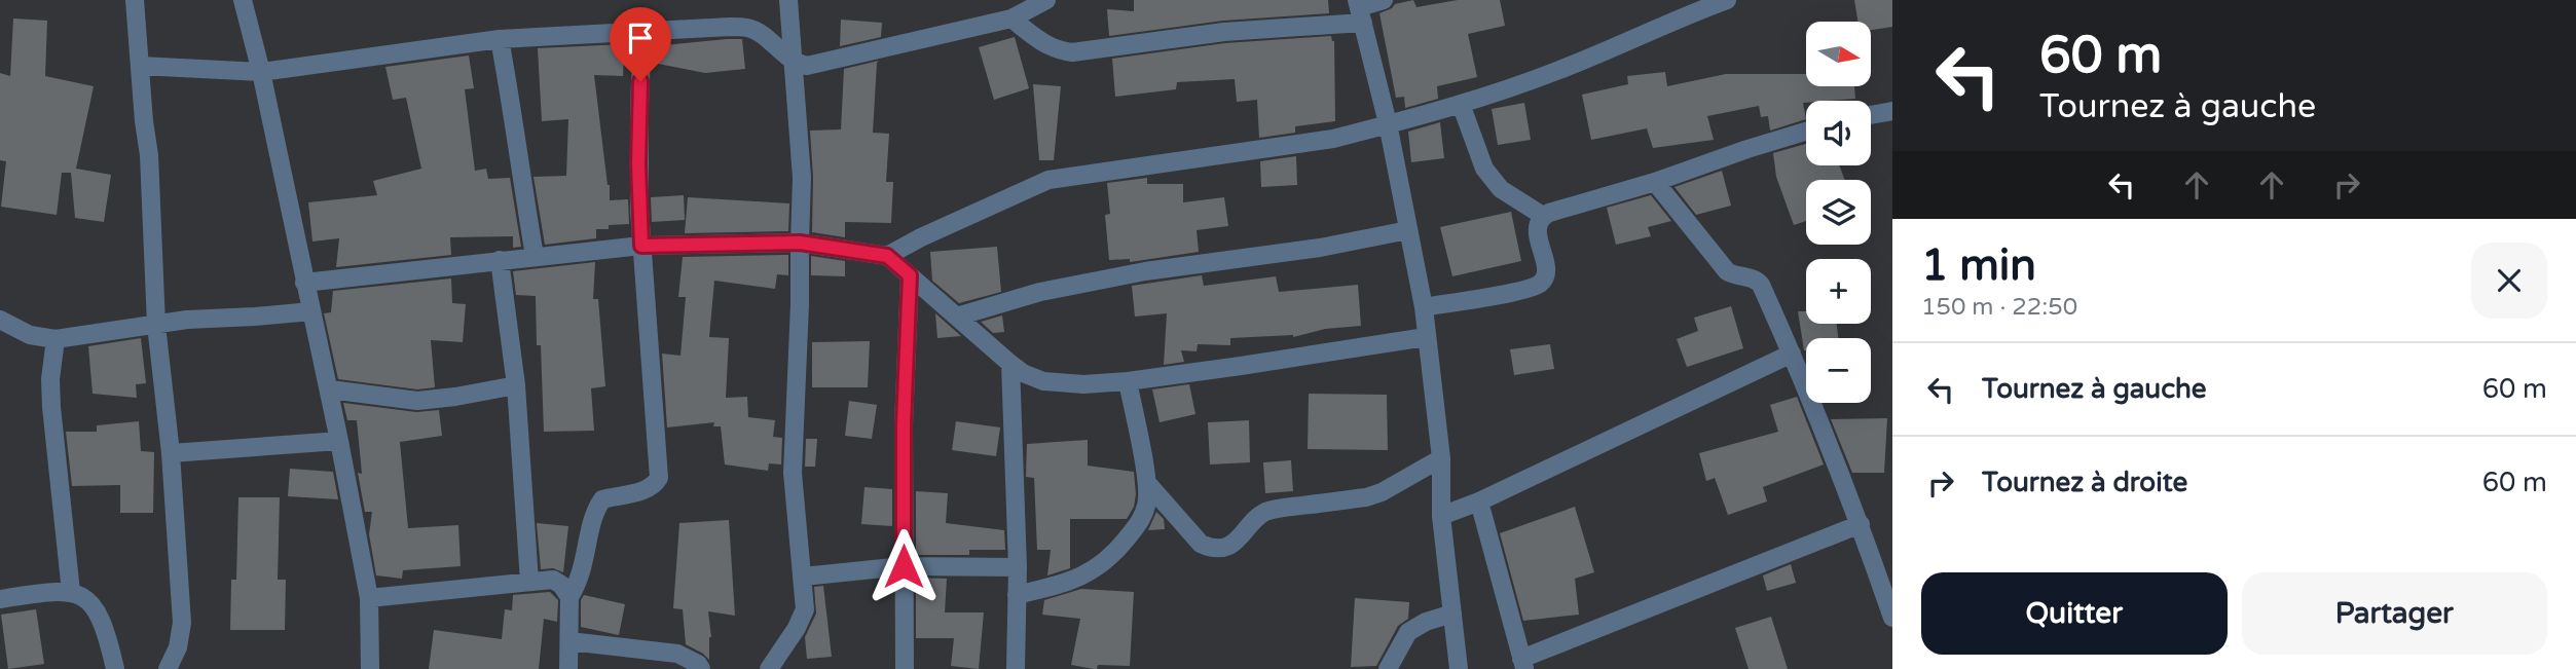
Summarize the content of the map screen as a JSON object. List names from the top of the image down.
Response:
{
  "north": "right",
  "page": {
    "turn": ["60 m", "Tournez à gauche"],
    "map_buttons": ["+", "−"],
    "heading": ["1 min", "150 m · 22:50"],
    "list": [
      {
        "name": "Tournez à gauche",
        "value": "60 m"
      },
      {
        "name": "Tournez à droite",
        "value": "60 m"
      }
    ],
    "buttons": ["Quitter", "Partager"]
  }
}
